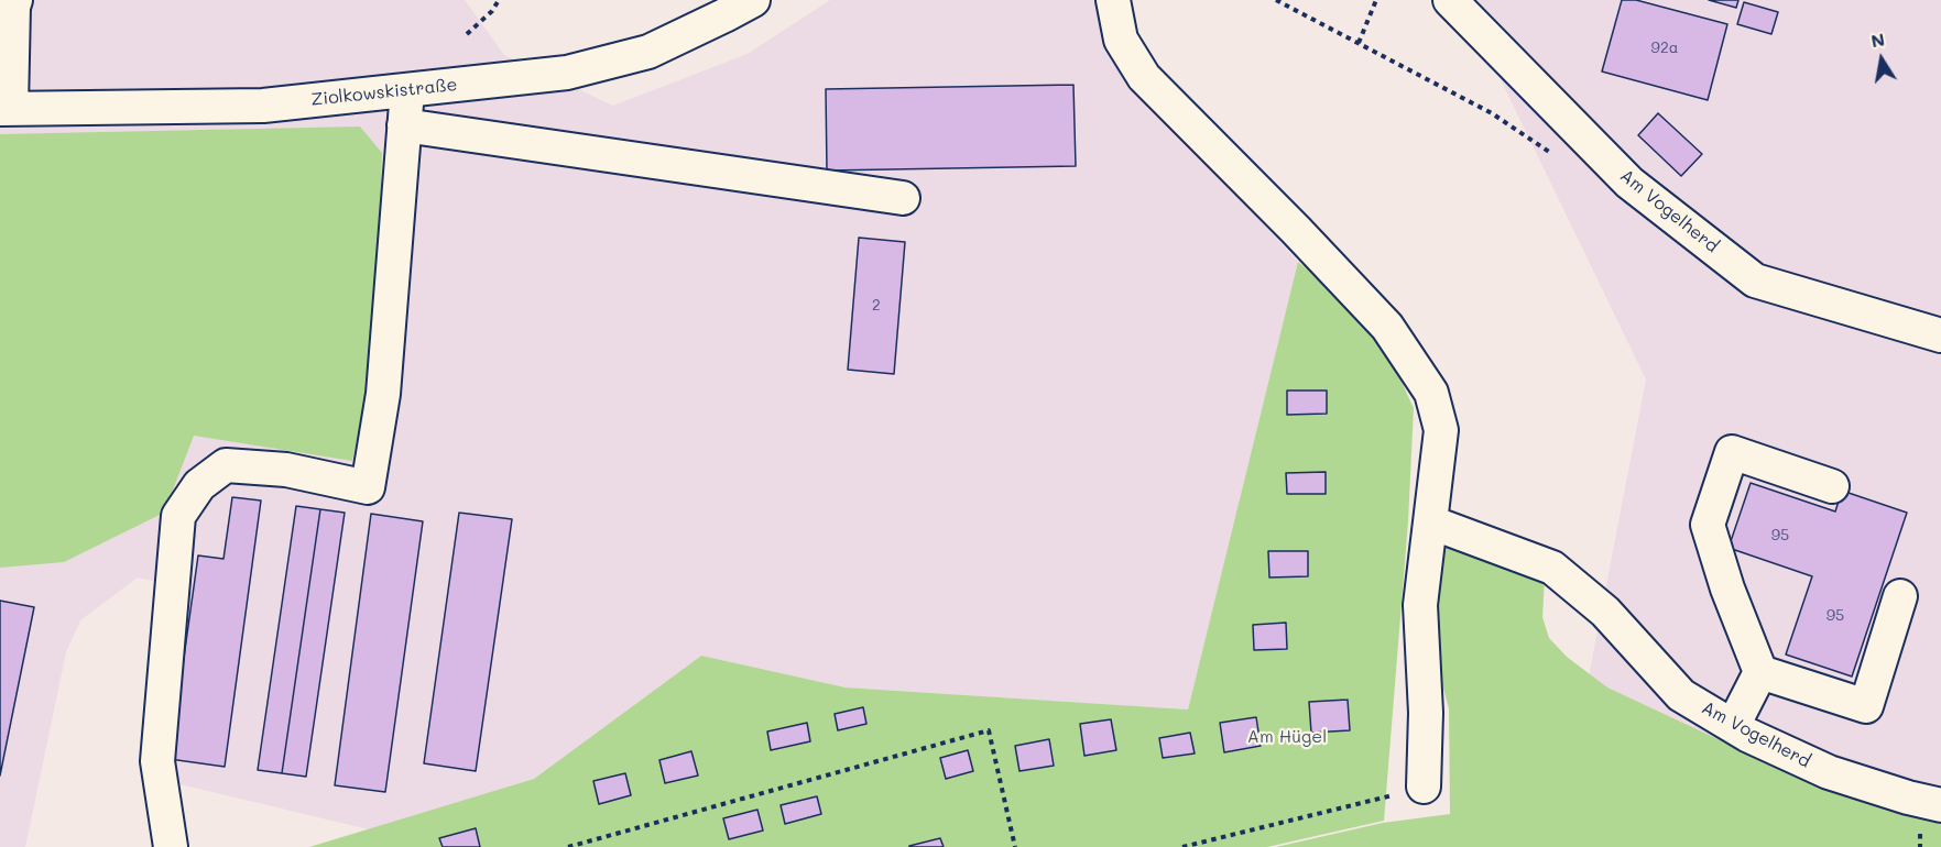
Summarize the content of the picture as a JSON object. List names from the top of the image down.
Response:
{
  "streets": {
    "street": ["Ziolkowskistraße", "Am Vogelherd"]
  },
  "parks": ["Am Hügel"],
  "house_numbers": [
    "92a",
    "2",
    "95",
    "95"
  ],
  "north": "top"
}
